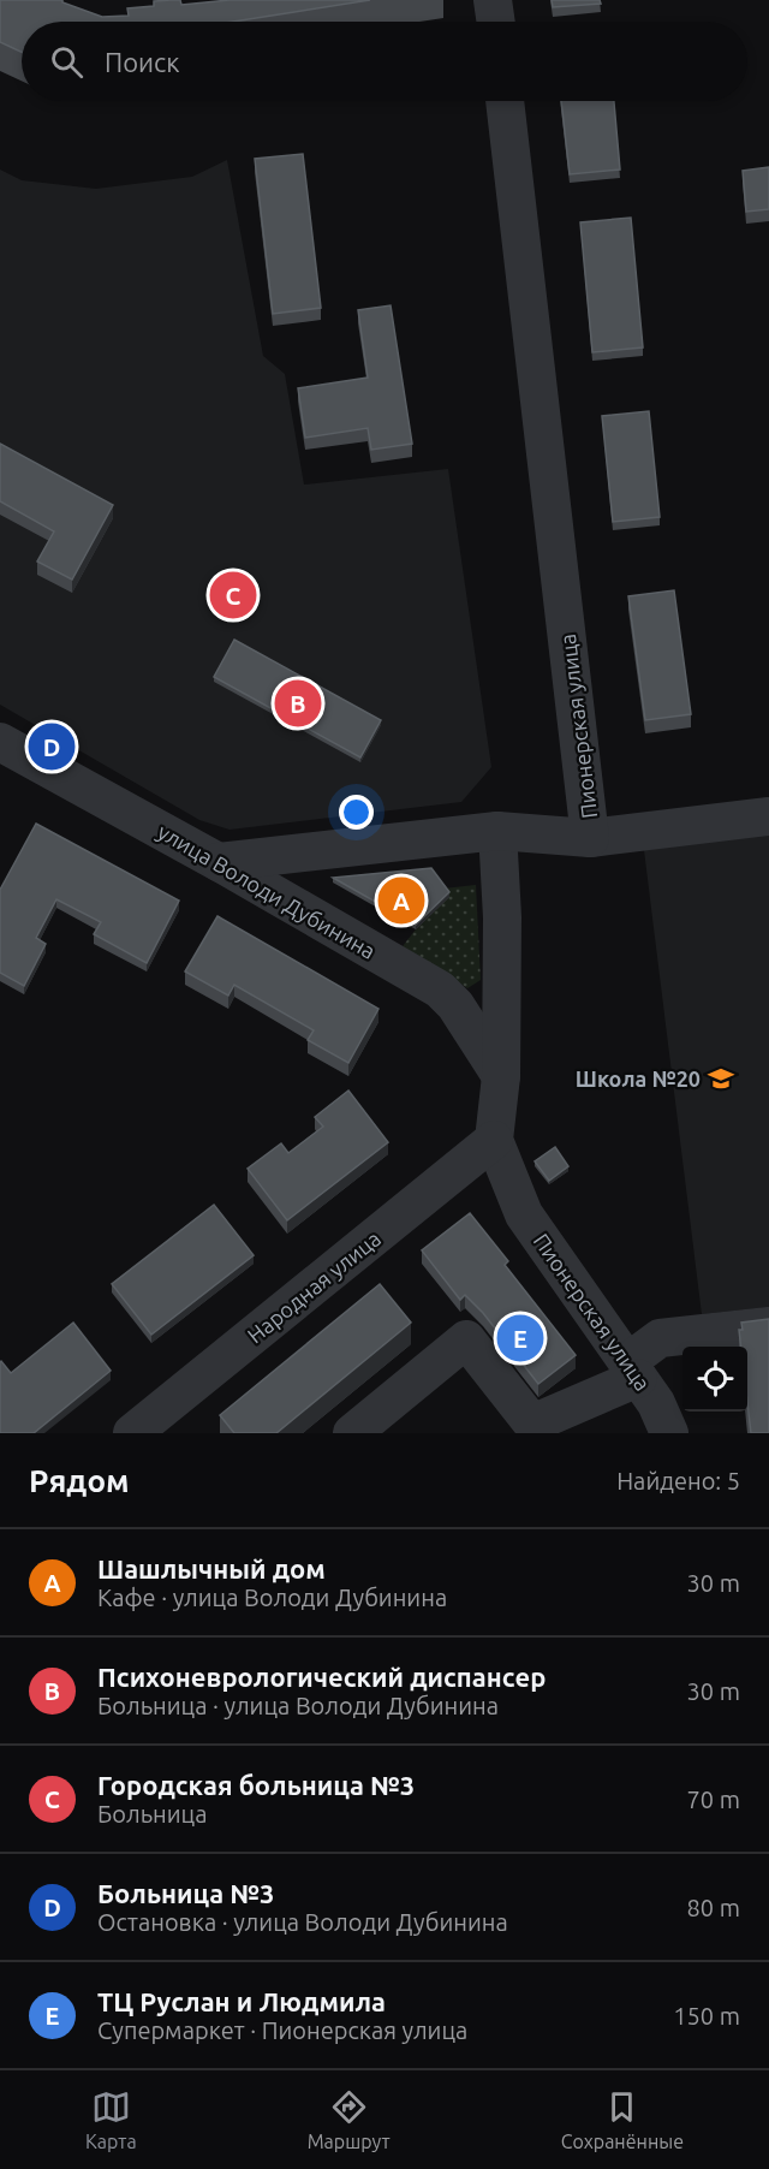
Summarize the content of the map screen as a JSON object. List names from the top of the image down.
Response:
{
  "streets": {
    "street": ["Пионерская улица", "улица Володи Дубинина", "Народная улица"]
  },
  "crossings": [
    ["Пионерская улица", "улица Володи Дубинина"],
    ["Пионерская улица", "Народная улица"]
  ],
  "places": {
    "school or university": ["Школа №20"]
  },
  "page": {
    "search": "Поиск",
    "pins": [
      "C",
      "B",
      "D",
      "A",
      "E"
    ],
    "heading": ["Рядом", "Найдено: 5"],
    "list": [
      {
        "mark": "A",
        "name": "Шашлычный дом",
        "note": "Кафе · улица Володи Дубинина",
        "value": "30 m"
      },
      {
        "mark": "B",
        "name": "Психоневрологический диспансер",
        "note": "Больница · улица Володи Дубинина",
        "value": "30 m"
      },
      {
        "mark": "C",
        "name": "Городская больница №3",
        "note": "Больница",
        "value": "70 m"
      },
      {
        "mark": "D",
        "name": "Больница №3",
        "note": "Остановка · улица Володи Дубинина",
        "value": "80 m"
      },
      {
        "mark": "E",
        "name": "ТЦ Руслан и Людмила",
        "note": "Супермаркет · Пионерская улица",
        "value": "150 m"
      }
    ],
    "nav": ["Карта", "Маршрут", "Сохранённые"]
  }
}
